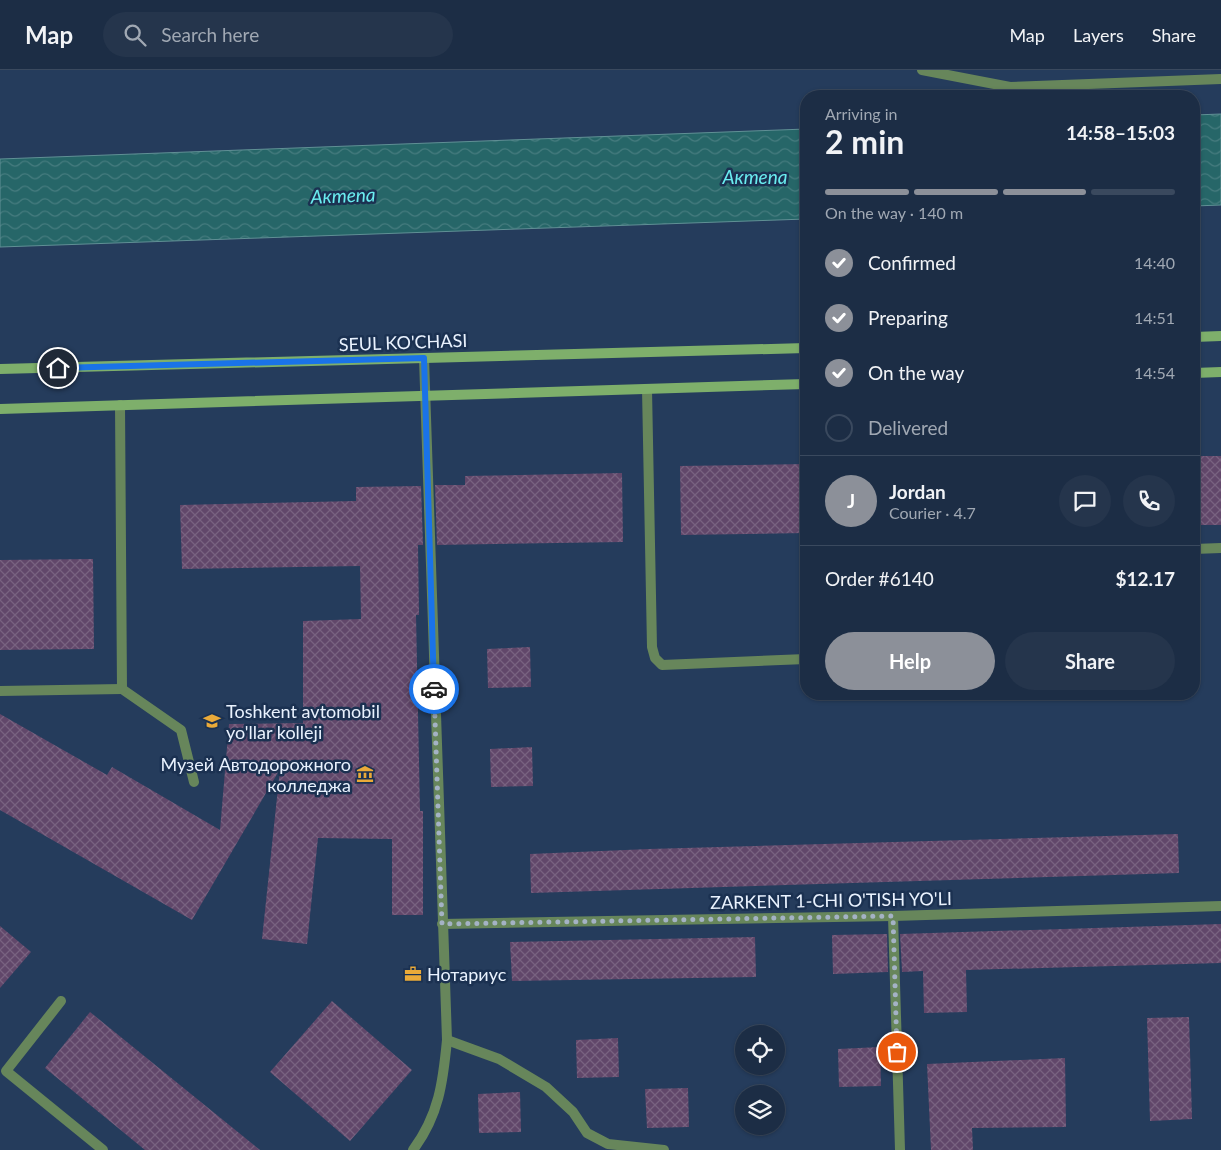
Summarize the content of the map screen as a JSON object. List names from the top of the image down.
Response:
{
  "streets": {
    "main road": ["SEUL KO'CHASI"],
    "street": ["ZARKENT 1-CHI O'TISH YO'LI"]
  },
  "water": ["Актепа"],
  "places": {
    "school or university": ["Toshkent avtomobil yo'llar kolleji"],
    "museum": ["Музей Автодорожного колледжа"],
    "office": ["Нотариус"]
  },
  "page": {
    "header": "Map",
    "search": "Search here",
    "nav": ["Map", "Layers", "Share"],
    "heading": ["2 min", "Arriving in", "14:58–15:03"],
    "panel": [
      "Jordan",
      "Courier · 4.7",
      "Order #6140",
      "$12.17"
    ],
    "bar": "On the way · 140 m",
    "list": [
      ["Confirmed", "14:40"],
      ["Preparing", "14:51"],
      ["On the way", "14:54"],
      "Delivered"
    ],
    "round": "J",
    "buttons": ["Help", "Share"]
  }
}
